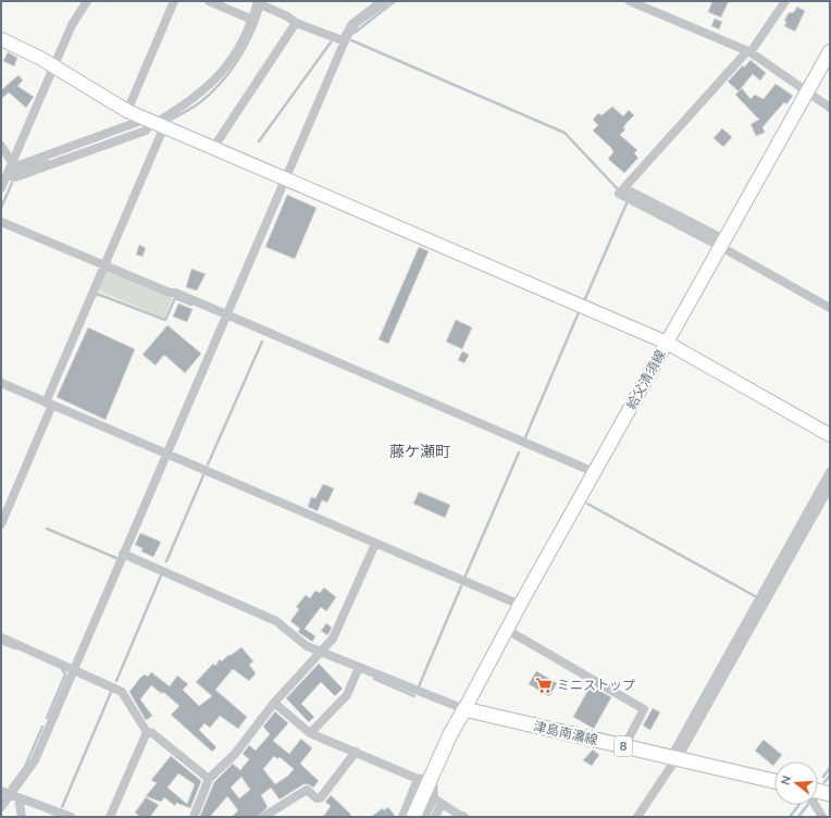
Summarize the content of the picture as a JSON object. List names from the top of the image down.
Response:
{
  "streets": {
    "main road": ["津島南濃線", "8"],
    "street": ["給父清須線"]
  },
  "crossings": [
    ["給父清須線", "津島南濃線"]
  ],
  "districts": ["藤ケ瀬町"],
  "places": {
    "supermarket": ["ミニストップ"]
  },
  "north": "left"
}
